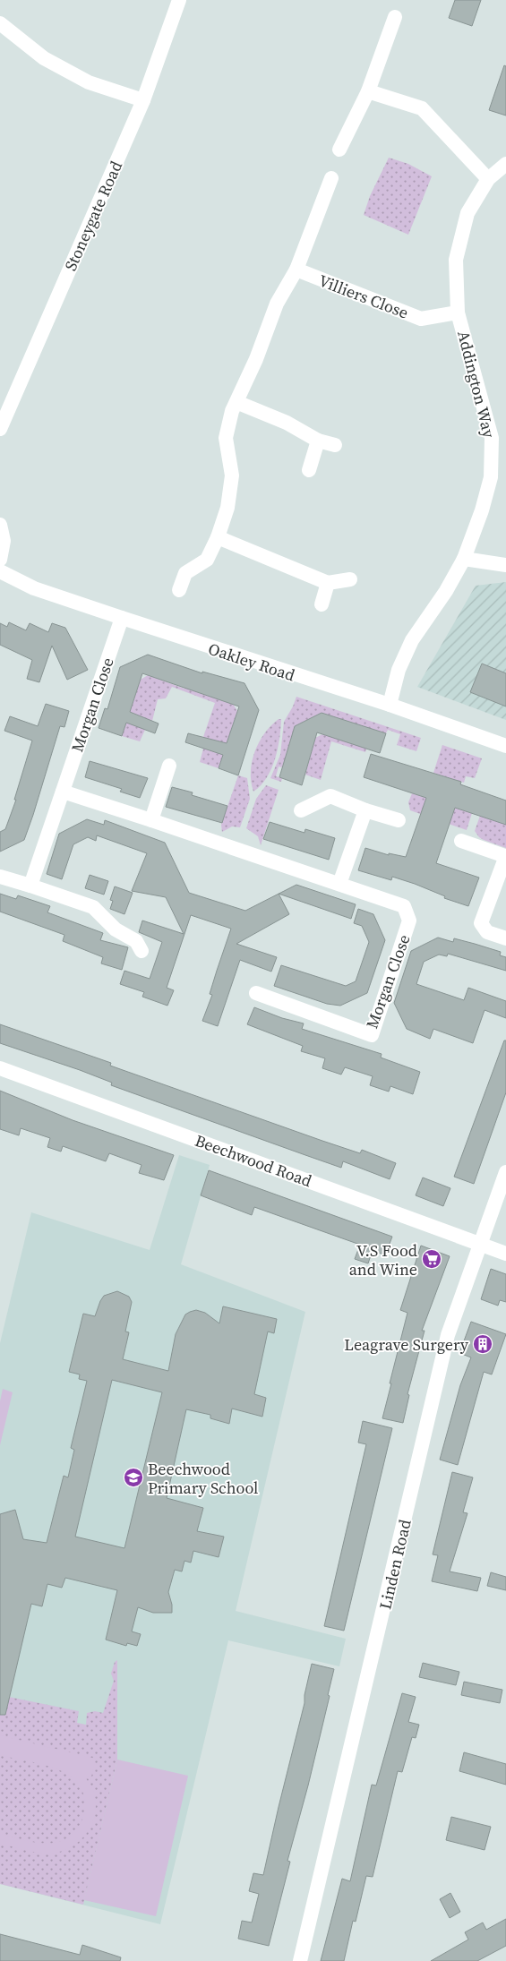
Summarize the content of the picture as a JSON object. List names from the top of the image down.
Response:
{
  "streets": {
    "street": [
      "Stoneygate Road",
      "Villiers Close",
      "Addington Way",
      "Oakley Road",
      "Morgan Close",
      "Beechwood Road",
      "Linden Road"
    ]
  },
  "crossings": [
    ["Villiers Close", "Addington Way"],
    ["Addington Way", "Oakley Road"],
    ["Oakley Road", "Morgan Close"],
    ["Beechwood Road", "Linden Road"]
  ],
  "places": {
    "supermarket": ["V.S Food and Wine"],
    "building": ["Leagrave Surgery"],
    "school or university": ["Beechwood Primary School"]
  }
}
